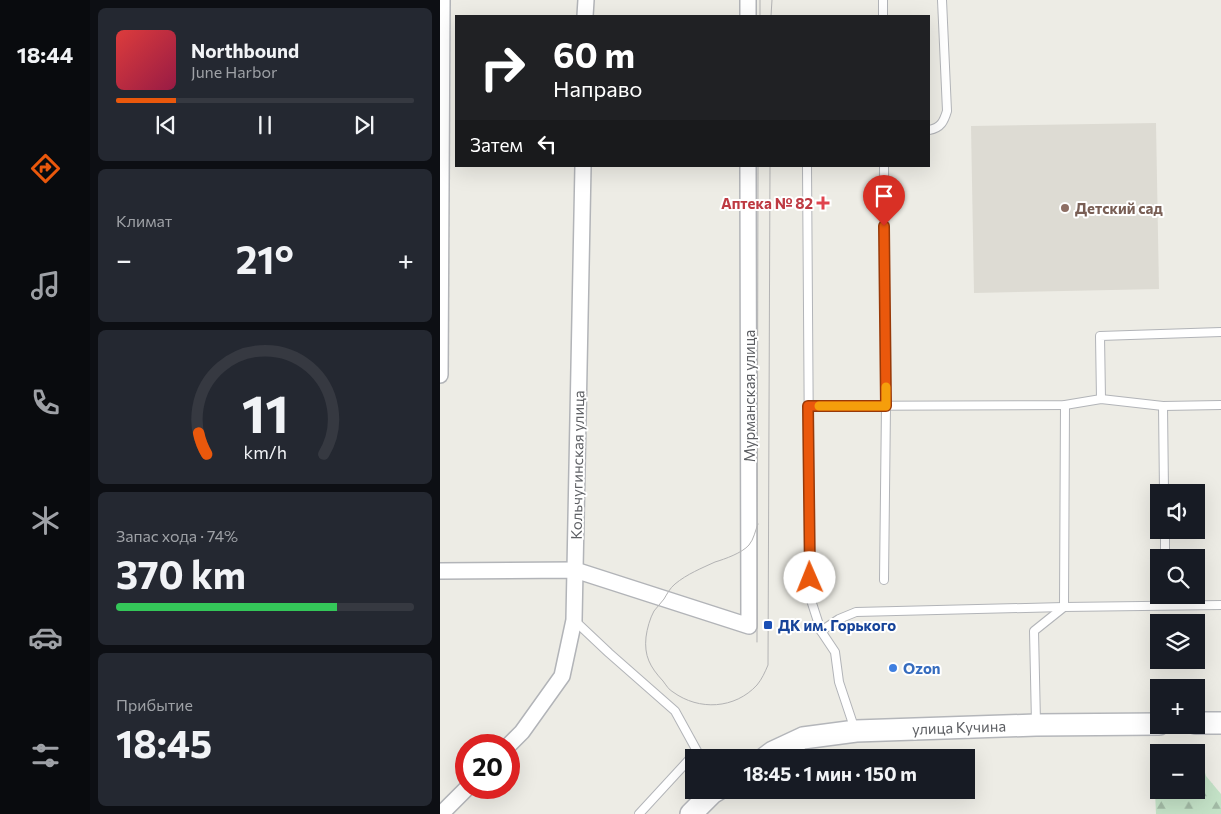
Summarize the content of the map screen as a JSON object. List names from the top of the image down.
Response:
{
  "streets": {
    "main road": ["улица Кучина"],
    "street": ["Мурманская улица", "Кольчугинская улица"]
  },
  "crossings": [
    ["Мурманская улица", "Кольчугинская улица"]
  ],
  "places": {
    "health": ["Аптека № 82"],
    "other": ["Детский сад", "Ozon"],
    "transit": ["ДК им. Горького"]
  },
  "page": {
    "tabs": "18:44",
    "turn": ["60 m", "Направо"],
    "song": ["Northbound", "June Harbor"],
    "then": "Затем",
    "tile": [
      "Климат",
      ["Запас хода · 74%", "370 km"],
      ["Прибытие", "18:45"]
    ],
    "heat": ["−", "21°", "+"],
    "map_buttons": ["+", "−"],
    "limit": "20",
    "trip": "18:45 · 1 мин · 150 m",
    "gauge": ["11", "km/h"]
  }
}
